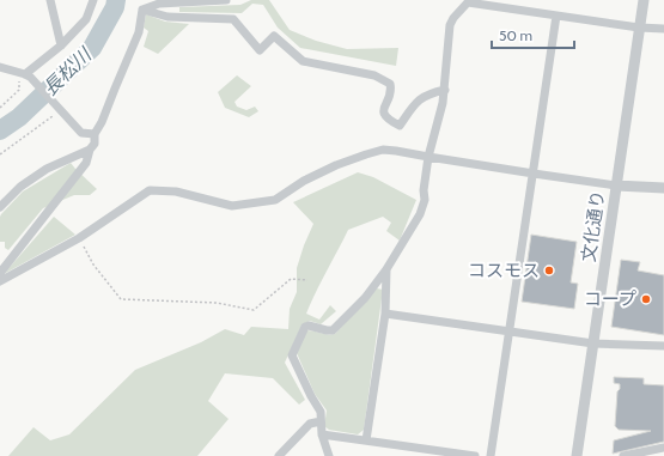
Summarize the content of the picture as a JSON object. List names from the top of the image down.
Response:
{
  "streets": {
    "street": ["文化通り"]
  },
  "water": ["長松川"],
  "places": ["コスモス", "コープ"],
  "scale_bar": "50 m"
}
